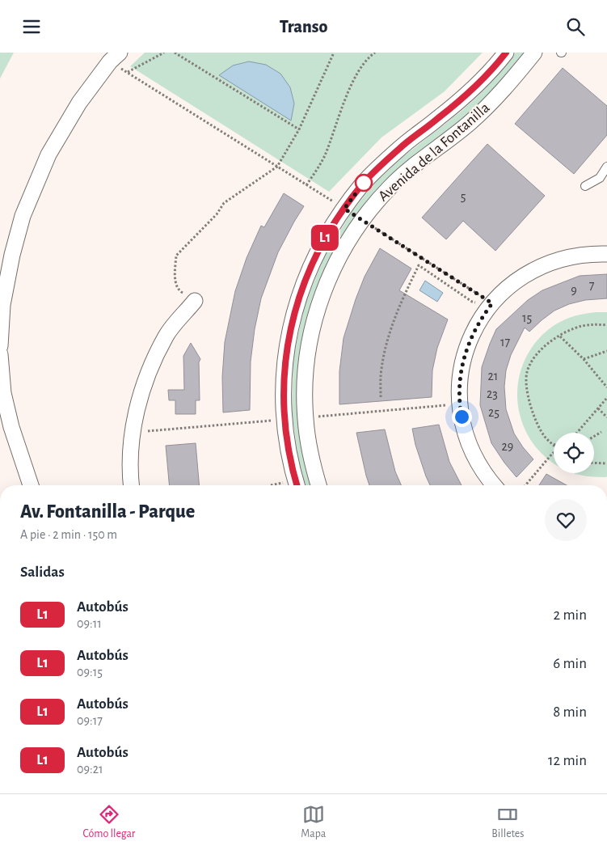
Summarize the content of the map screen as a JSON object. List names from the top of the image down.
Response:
{
  "streets": {
    "street": ["Avenida de la Fontanilla"]
  },
  "lines": ["bus line L1"],
  "house_numbers": [
    "5",
    "7",
    "9",
    "15",
    "17",
    "21",
    "23",
    "25",
    "29"
  ],
  "page": {
    "header": "Transo",
    "on_map": "L1",
    "heading": [
      ["Av. Fontanilla - Parque", "A pie · 2 min · 150 m"],
      "Salidas"
    ],
    "list": [
      {
        "mark": "L1",
        "name": "Autobús",
        "note": "09:11",
        "value": "2 min"
      },
      {
        "mark": "L1",
        "name": "Autobús",
        "note": "09:15",
        "value": "6 min"
      },
      {
        "mark": "L1",
        "name": "Autobús",
        "note": "09:17",
        "value": "8 min"
      },
      {
        "mark": "L1",
        "name": "Autobús",
        "note": "09:21",
        "value": "12 min"
      }
    ],
    "tabs": ["Cómo llegar", "Mapa", "Billetes"]
  }
}
